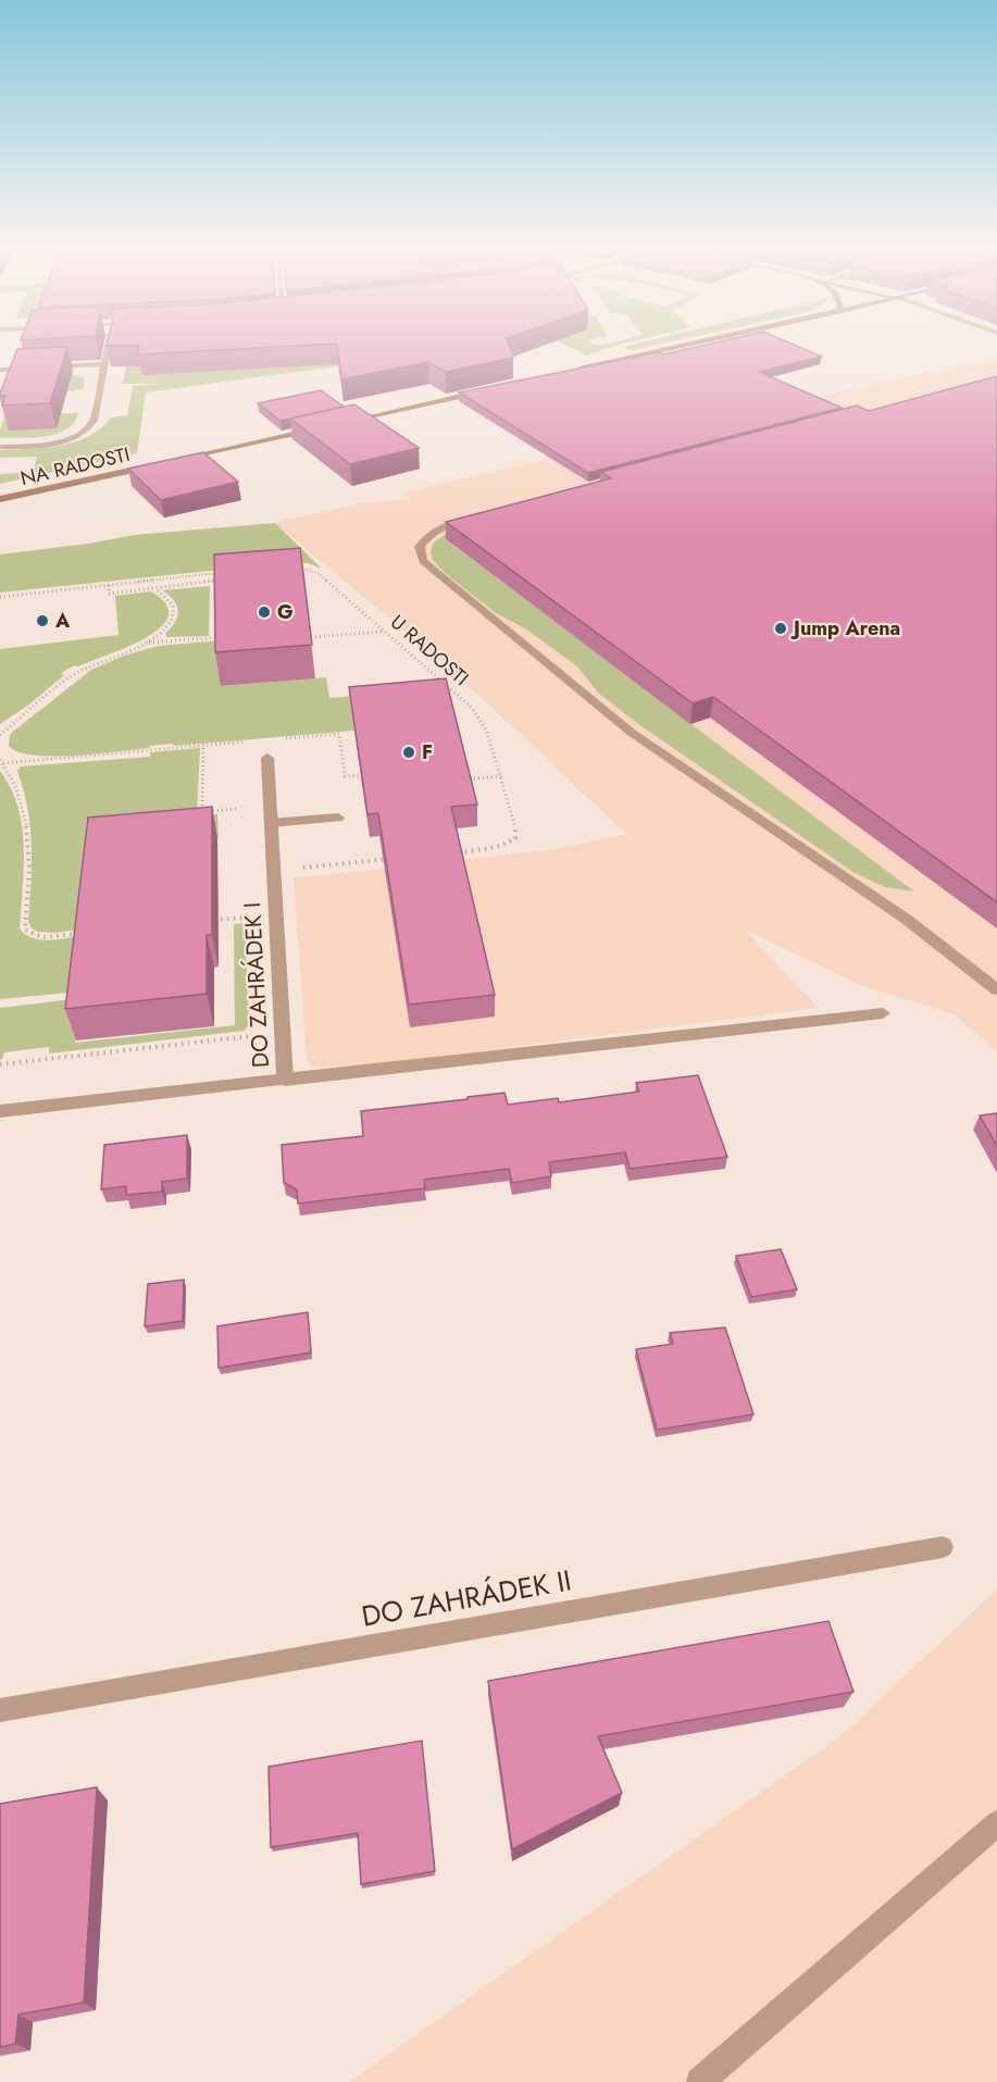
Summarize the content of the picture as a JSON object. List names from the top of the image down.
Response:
{
  "streets": {
    "main road": ["NA RADOSTI"],
    "street": ["DO ZAHRÁDEK I", "DO ZAHRÁDEK II"],
    "path": ["U RADOSTI"]
  },
  "places": [
    "G",
    "A",
    "Jump Arena",
    "F"
  ]
}
